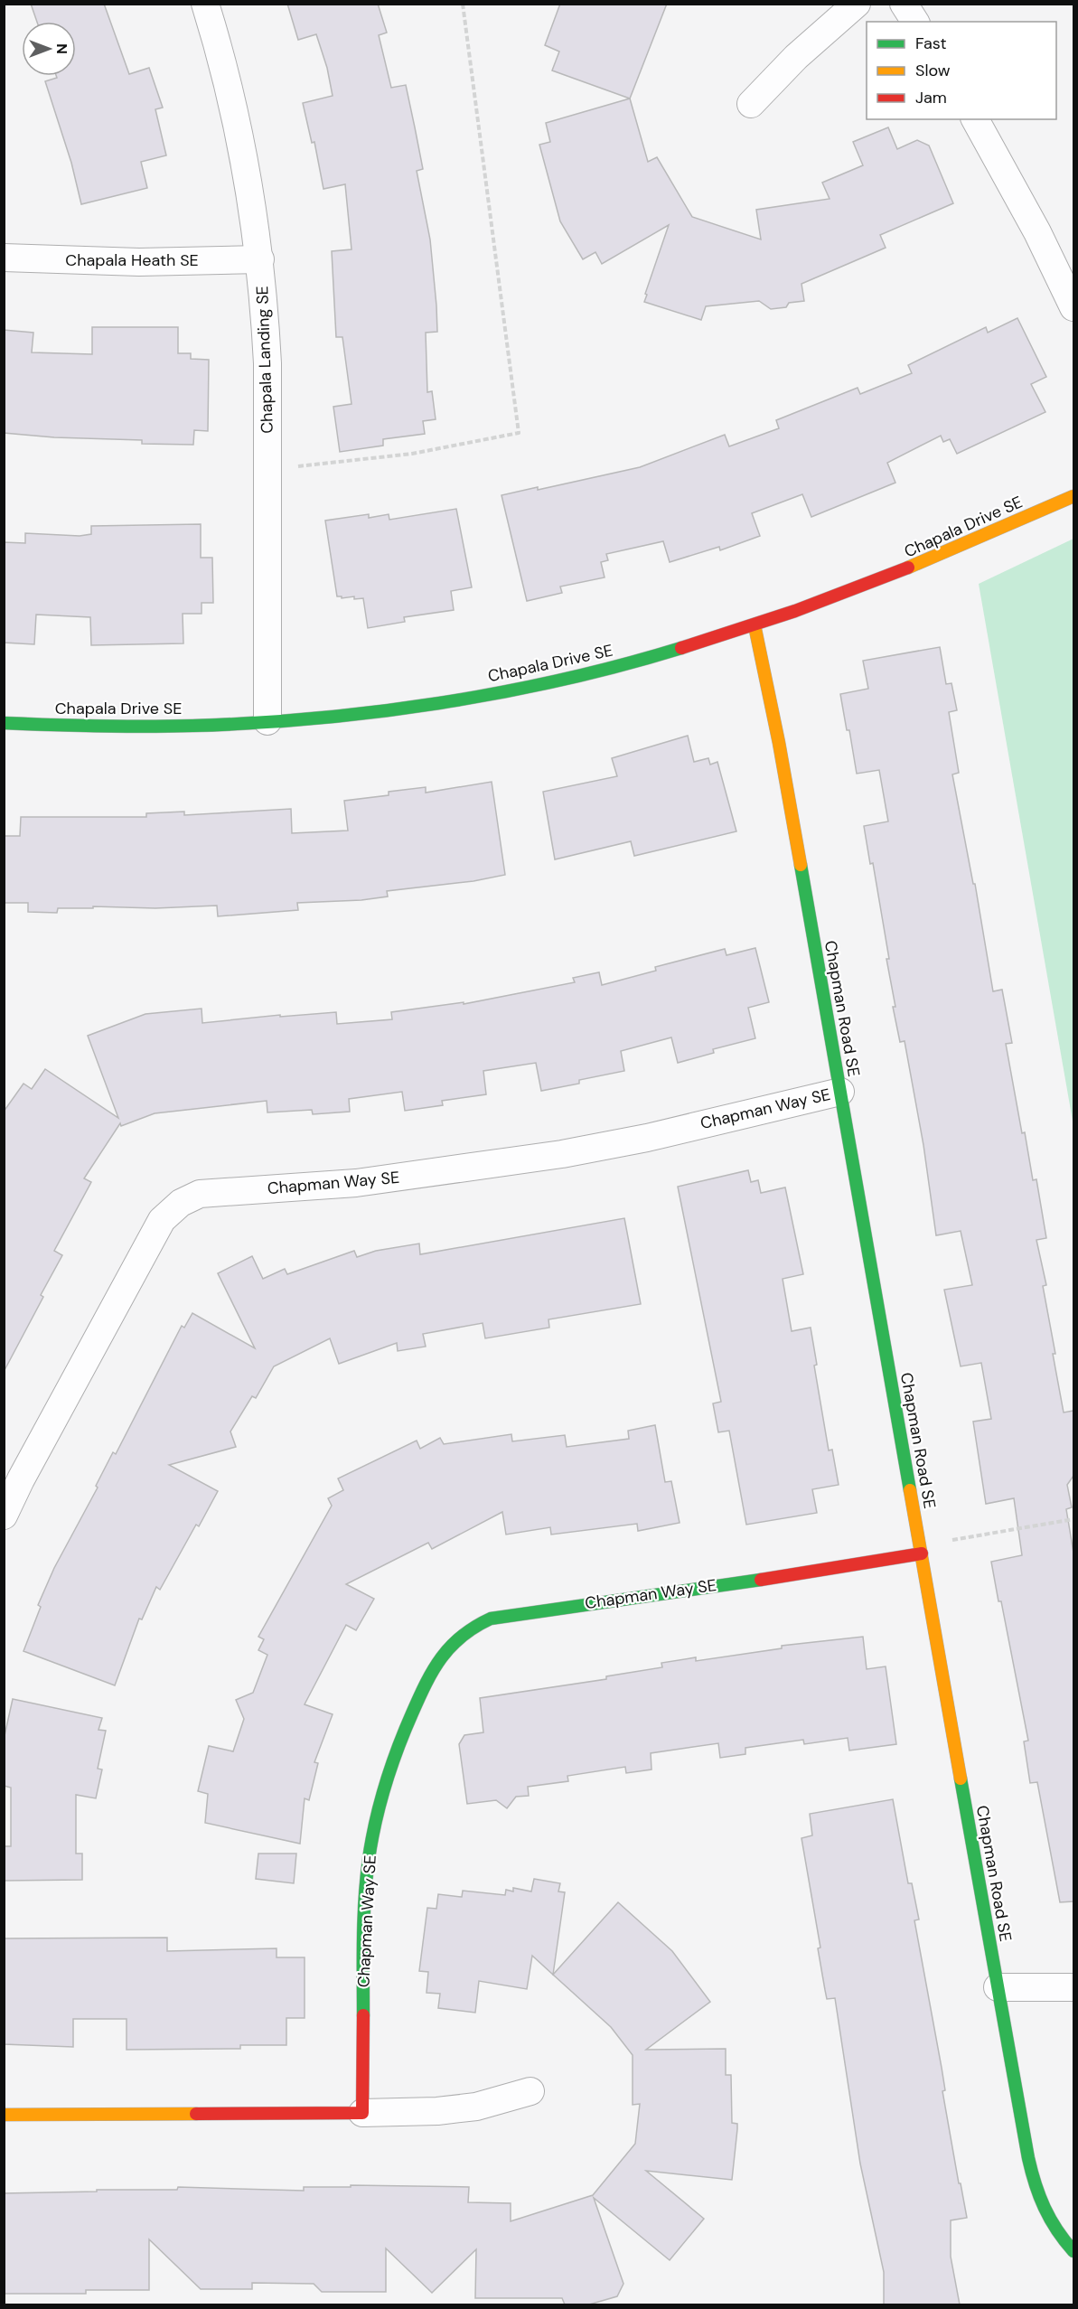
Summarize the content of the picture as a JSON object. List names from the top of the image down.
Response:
{
  "streets": {
    "street": [
      "Chapala Heath SE",
      "Chapala Landing SE",
      "Chapala Drive SE",
      "Chapman Road SE",
      "Chapman Way SE"
    ]
  },
  "crossings": [
    ["Chapala Heath SE", "Chapala Landing SE"],
    ["Chapala Landing SE", "Chapala Drive SE"],
    ["Chapala Drive SE", "Chapman Road SE"],
    ["Chapman Road SE", "Chapman Way SE"]
  ],
  "legend": ["Fast", "Slow", "Jam"],
  "north": "right"
}
